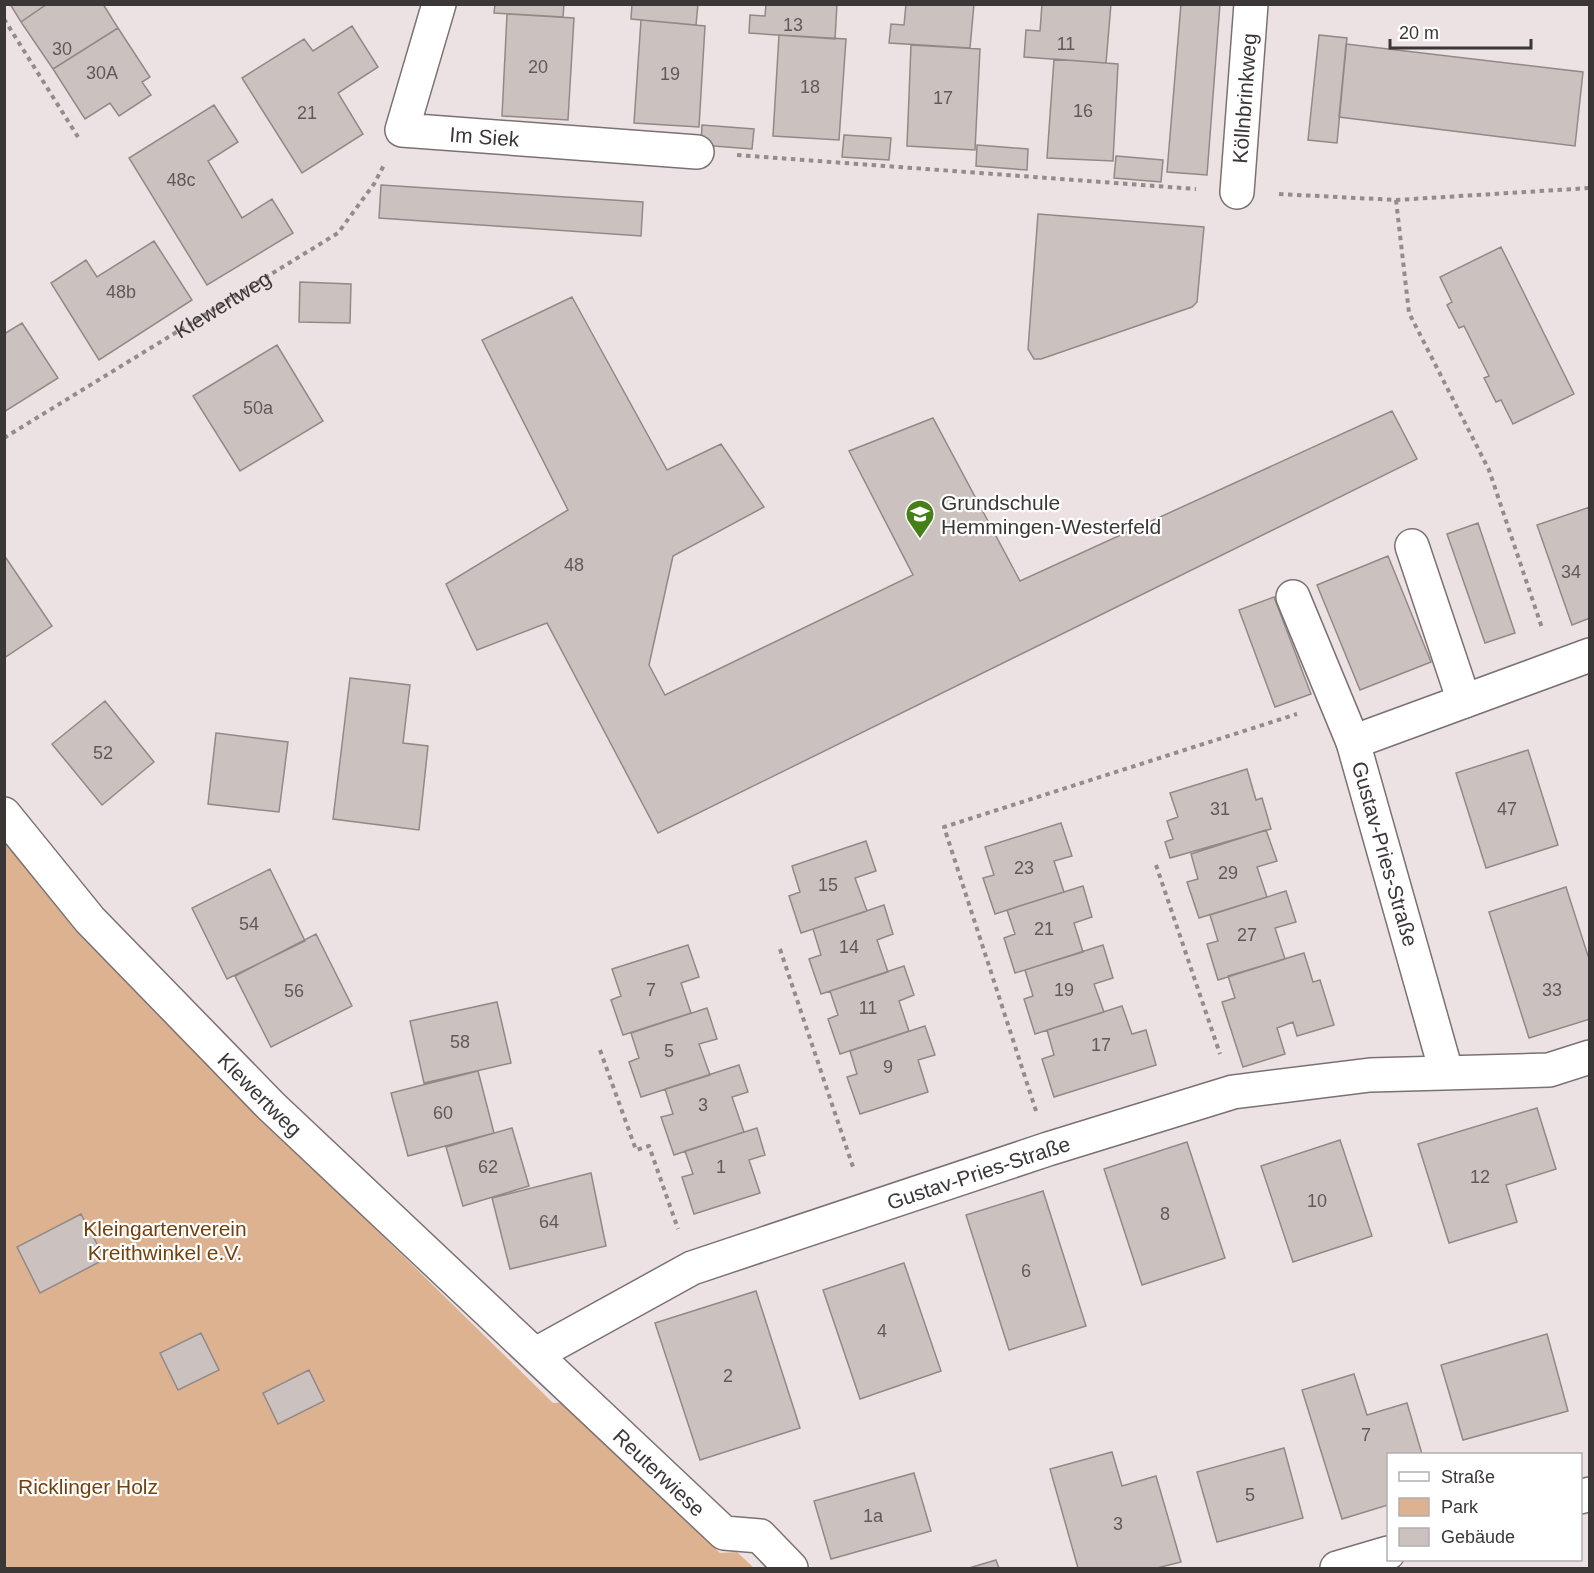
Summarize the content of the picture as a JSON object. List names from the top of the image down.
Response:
{
  "streets": {
    "street": [
      "Köllnbrinkweg",
      "Im Siek",
      "Klewertweg",
      "Gustav-Pries-Straße",
      "Reuterwiese"
    ]
  },
  "crossings": [
    ["Im Siek", "Klewertweg"],
    ["Klewertweg", "Gustav-Pries-Straße"],
    ["Klewertweg", "Reuterwiese"],
    ["Gustav-Pries-Straße", "Reuterwiese"]
  ],
  "parks": ["Kleingartenverein Kreithwinkel e.V.", "Ricklinger Holz"],
  "places": {
    "school or university": ["Grundschule Hemmingen-Westerfeld"]
  },
  "house_numbers": [
    "13",
    "11",
    "30",
    "20",
    "30A",
    "19",
    "18",
    "17",
    "16",
    "21",
    "48c",
    "48b",
    "50a",
    "48",
    "34",
    "52",
    "31",
    "47",
    "23",
    "29",
    "15",
    "54",
    "21",
    "27",
    "14",
    "7",
    "19",
    "33",
    "56",
    "11",
    "58",
    "17",
    "5",
    "9",
    "3",
    "60",
    "62",
    "1",
    "12",
    "10",
    "8",
    "64",
    "6",
    "4",
    "2",
    "7",
    "5",
    "1a",
    "3"
  ],
  "legend": ["Straße", "Park", "Gebäude"],
  "scale_bar": "20 m"
}
